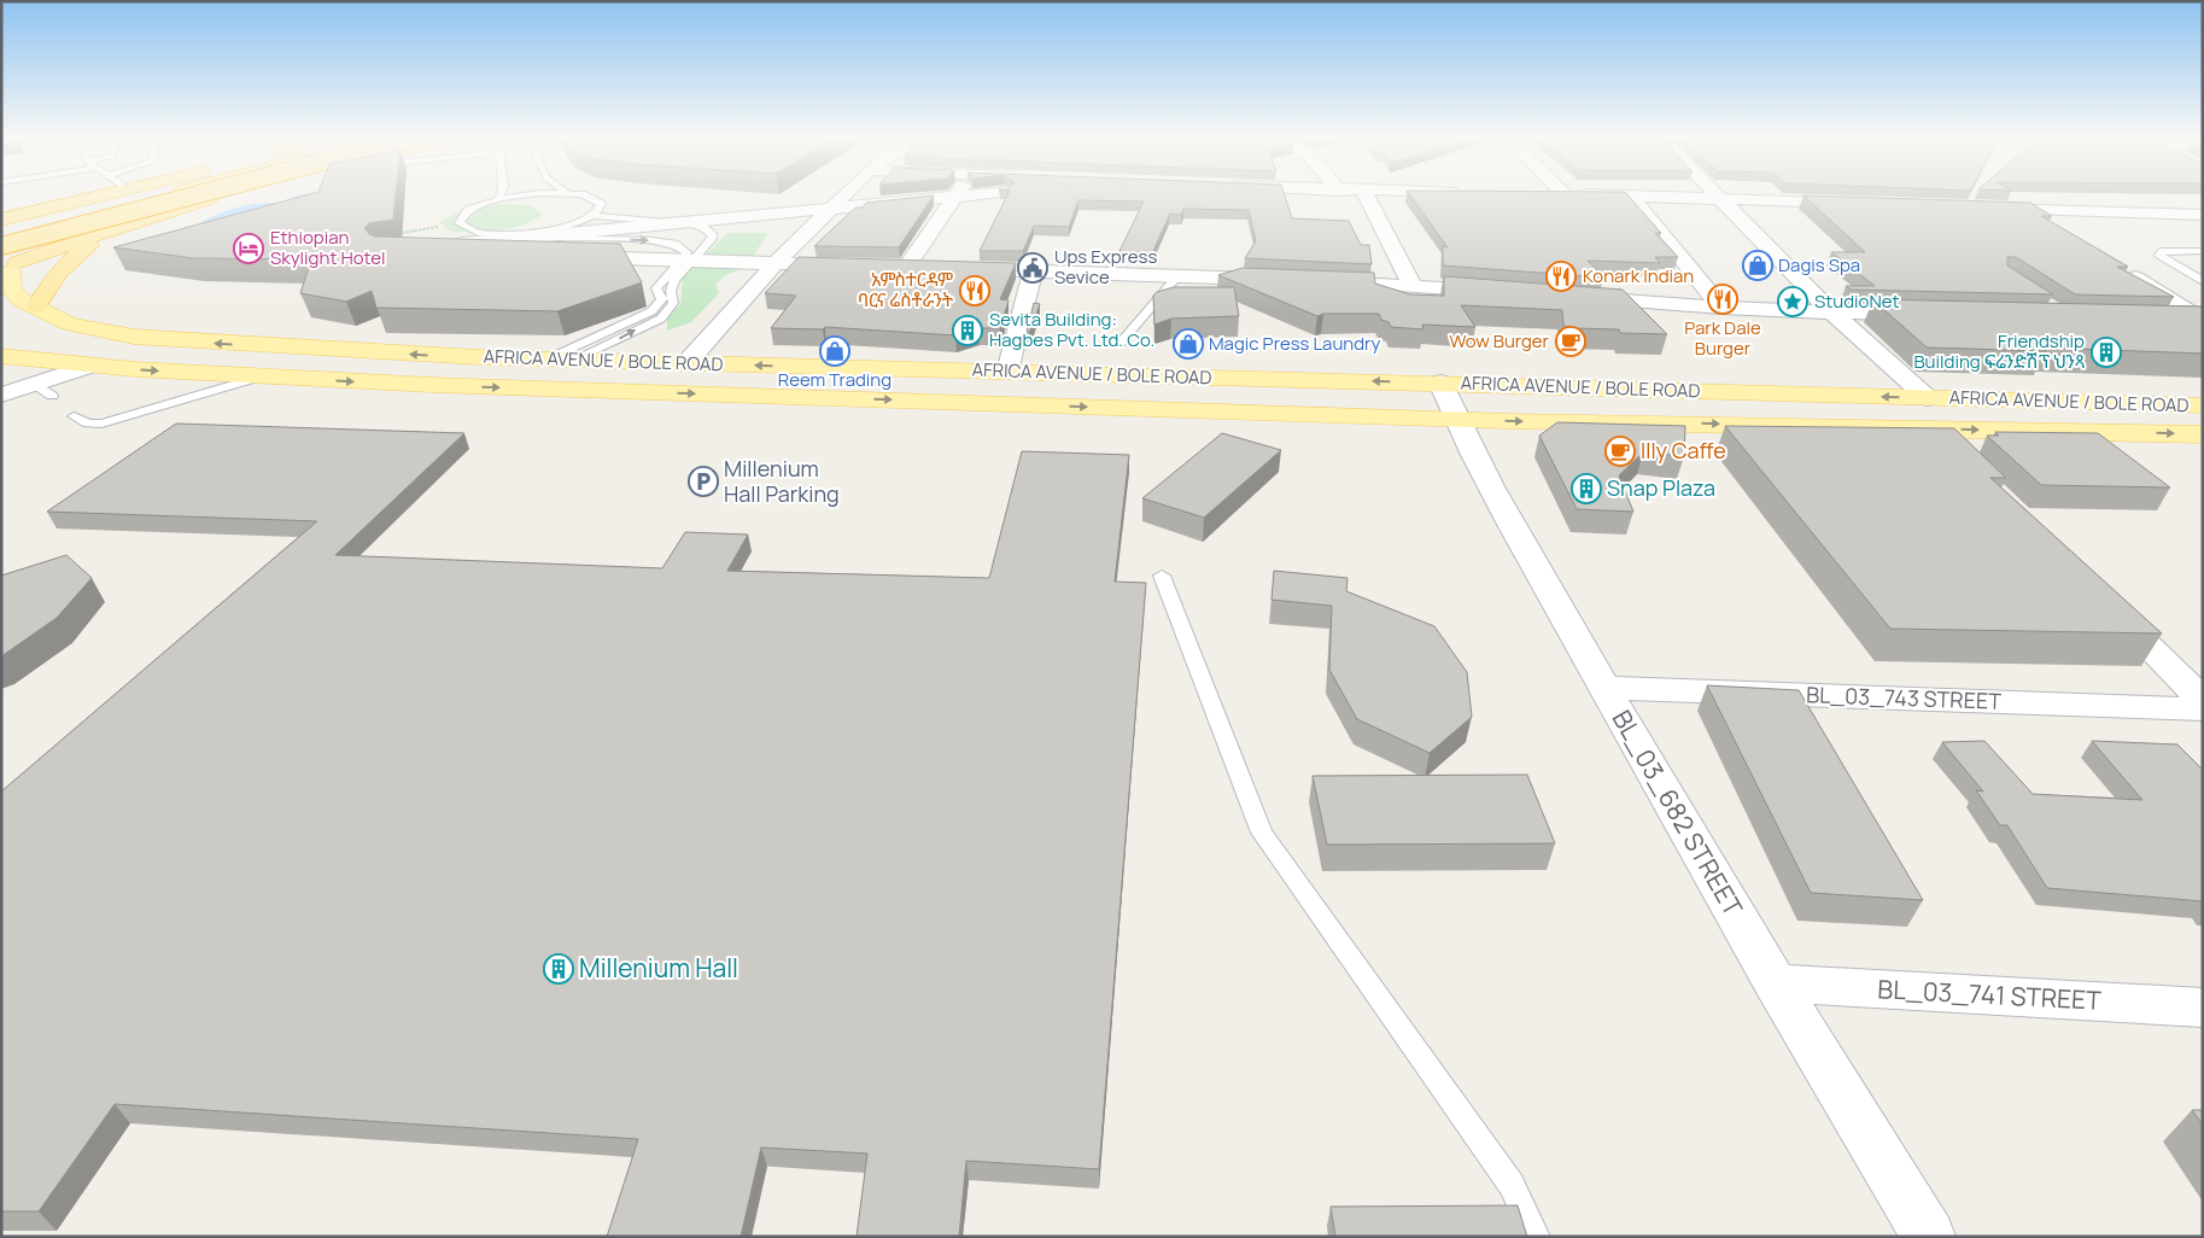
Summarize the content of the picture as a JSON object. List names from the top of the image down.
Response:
{
  "streets": {
    "main road": ["AFRICA AVENUE / BOLE ROAD"],
    "street": ["BL_03_743 STREET", "BL_03_682 STREET", "BL_03_741 STREET"]
  },
  "crossings": [
    ["AFRICA AVENUE / BOLE ROAD", "BL_03_682 STREET"],
    ["BL_03_743 STREET", "BL_03_682 STREET"],
    ["BL_03_682 STREET", "BL_03_741 STREET"]
  ],
  "places": {
    "hotel": ["Ethiopian Skylight Hotel"],
    "shop": ["Dagis Spa", "Magic Press Laundry", "Reem Trading"],
    "public building": ["Ups Express Sevice"],
    "restaurant": ["Konark Indian", "አምስተርዳም ባርና ሬስቶራንት", "Park Dale Burger"],
    "place": ["StudioNet"],
    "building": [
      "Sevita Building: Hagbes Pvt. Ltd. Co.",
      "Friendship Building ፍሬንድሽፕ ህንጻ",
      "Snap Plaza",
      "Millenium Hall"
    ],
    "cafe": ["Wow Burger", "Illy Caffe"],
    "parking": ["Millenium Hall Parking"]
  }
}
